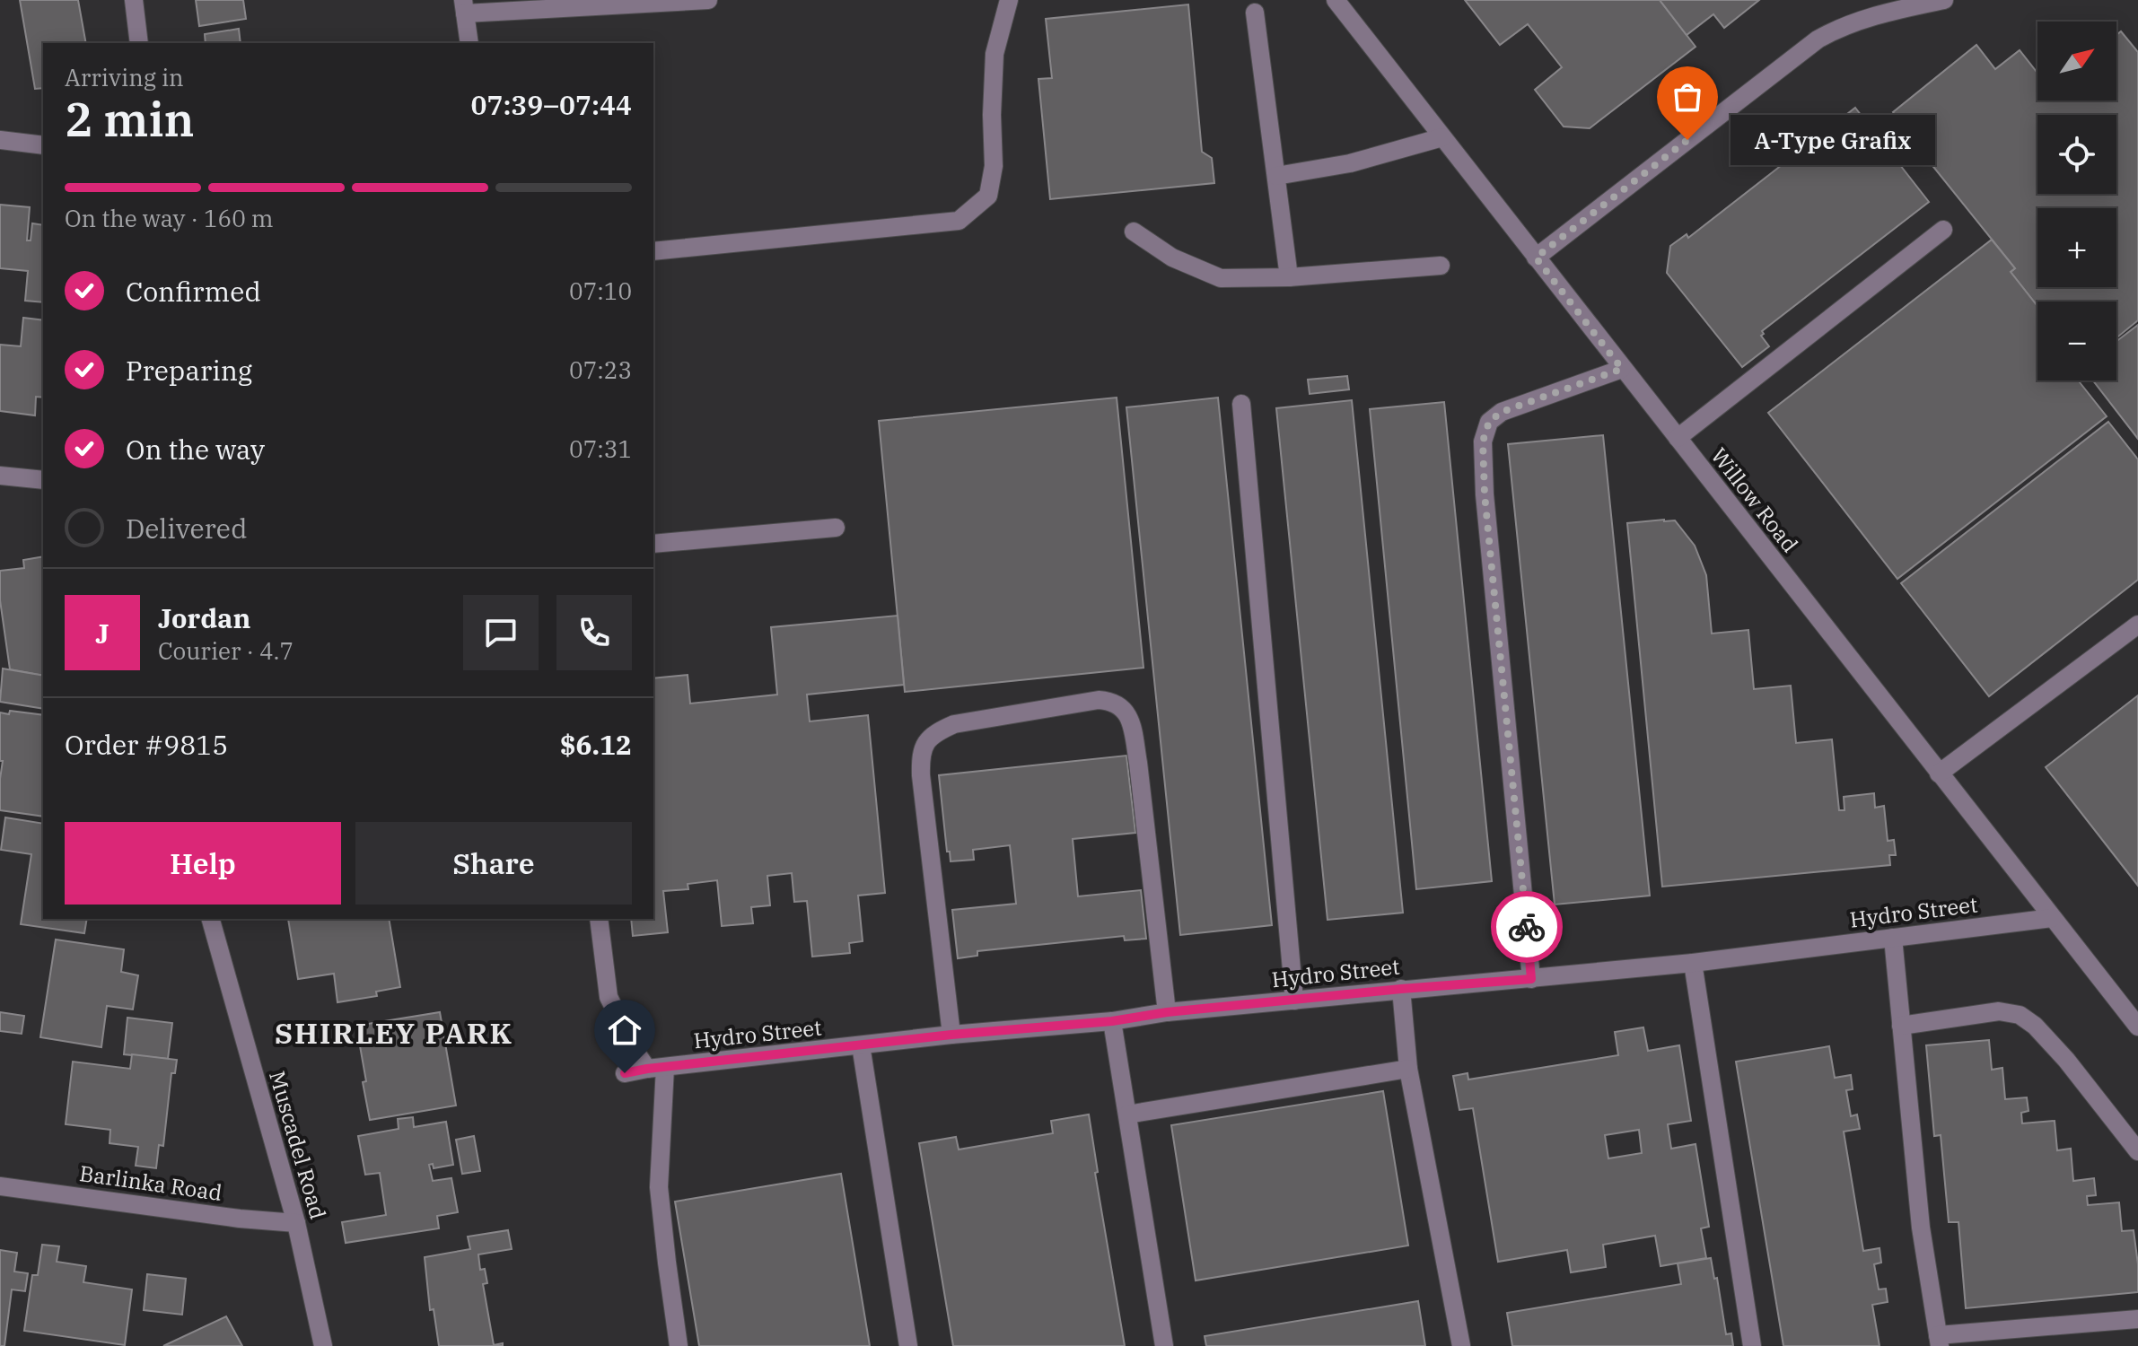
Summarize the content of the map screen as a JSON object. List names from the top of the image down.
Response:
{
  "streets": {
    "street": [
      "Willow Road",
      "Hydro Street",
      "Muscadel Road",
      "Barlinka Road"
    ]
  },
  "crossings": [
    ["Willow Road", "Hydro Street"],
    ["Muscadel Road", "Barlinka Road"]
  ],
  "districts": ["SHIRLEY PARK"],
  "places": ["A-Type Grafix"],
  "north": "top right",
  "page": {
    "map_buttons": ["+", "−"],
    "heading": ["2 min", "Arriving in", "07:39–07:44"],
    "panel": [
      "Jordan",
      "Courier · 4.7",
      "Order #9815",
      "$6.12"
    ],
    "bubble": "A-Type Grafix",
    "bar": "On the way · 160 m",
    "list": [
      ["Confirmed", "07:10"],
      ["Preparing", "07:23"],
      ["On the way", "07:31"],
      "Delivered"
    ],
    "round": "J",
    "buttons": ["Help", "Share"]
  }
}
